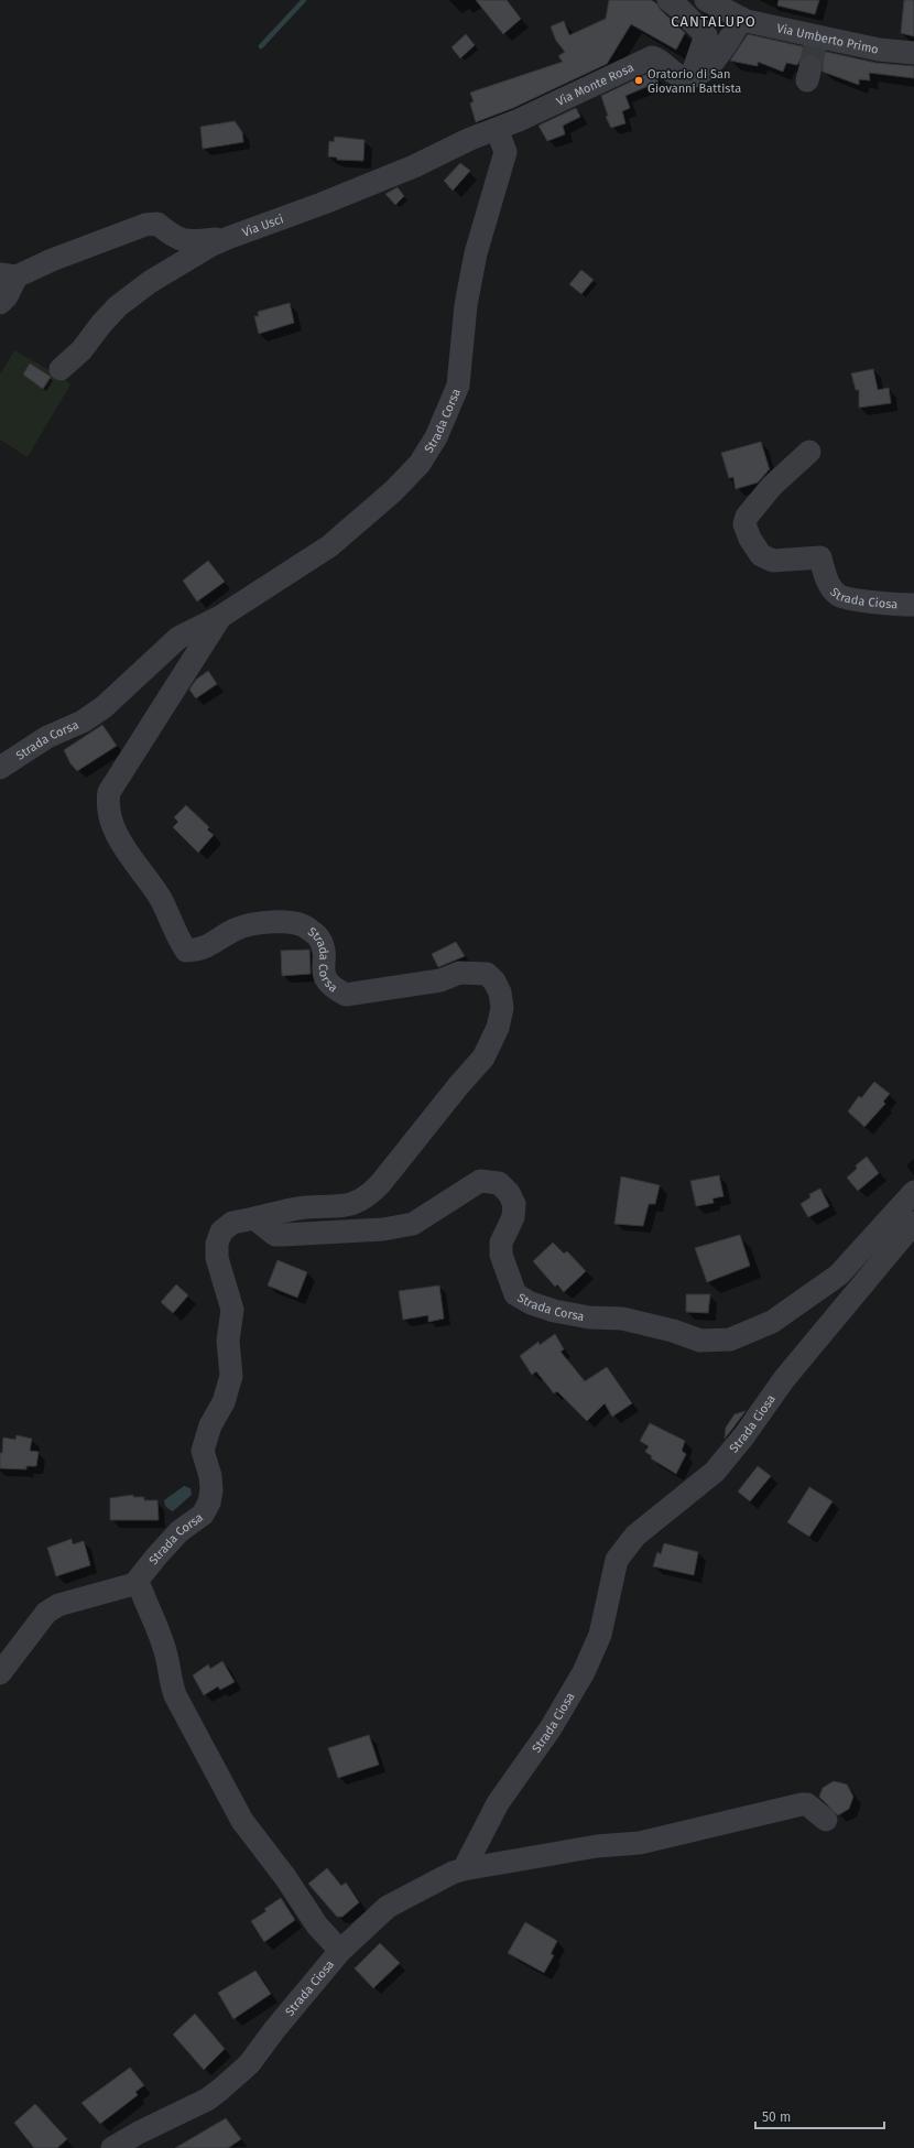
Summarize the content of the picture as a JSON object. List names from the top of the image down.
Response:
{
  "streets": {
    "street": [
      "Via Umberto Primo",
      "Via Monte Rosa",
      "Via Usci",
      "Strada Corsa",
      "Strada Ciosa"
    ]
  },
  "crossings": [
    ["Via Monte Rosa", "Via Usci"],
    ["Via Monte Rosa", "Strada Corsa"],
    ["Via Usci", "Strada Corsa"]
  ],
  "districts": ["CANTALUPO"],
  "places": ["Oratorio di San Giovanni Battista"],
  "scale_bar": "50 m"
}
